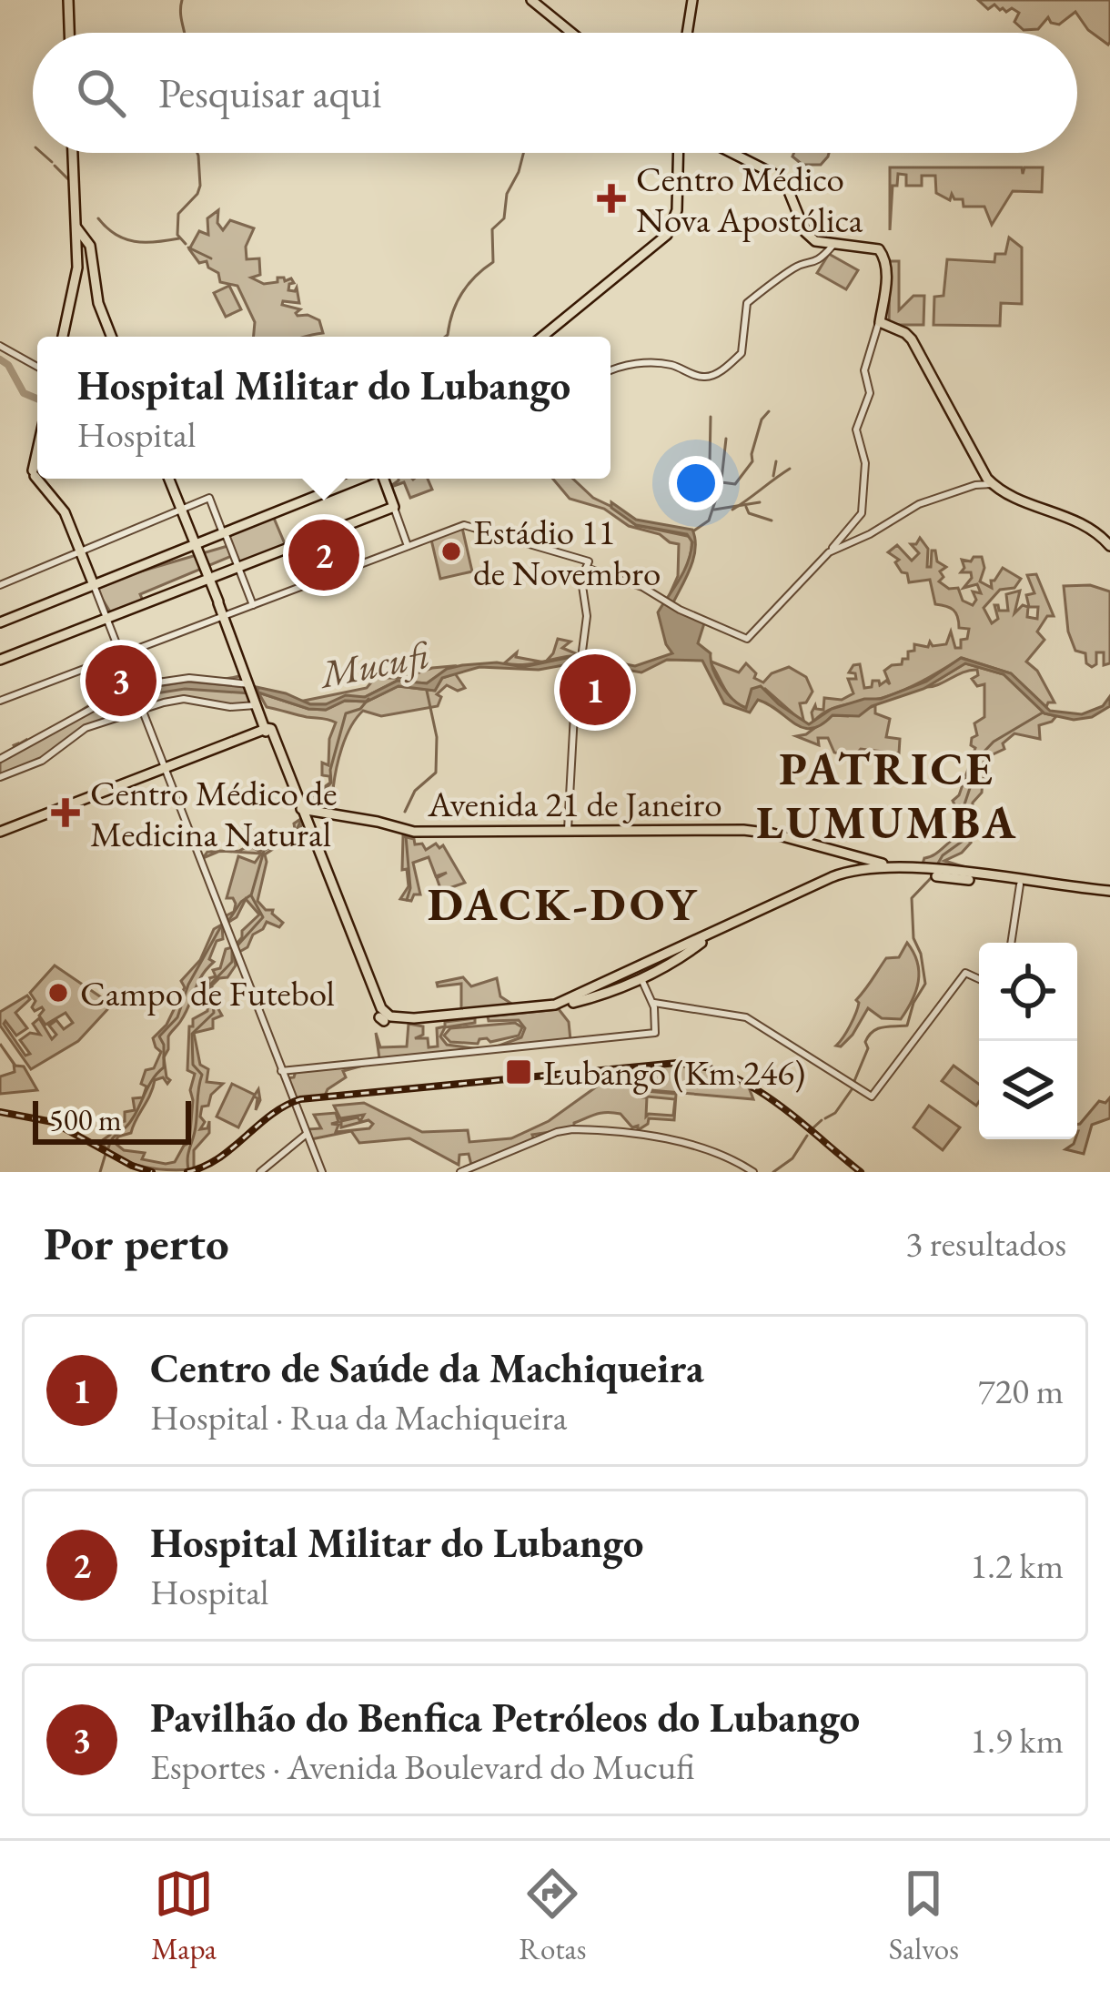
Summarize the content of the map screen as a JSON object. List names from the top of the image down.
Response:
{
  "streets": {
    "main road": ["Avenida 21 de Janeiro"]
  },
  "districts": ["PATRICE LUMUMBA", "DACK-DOY"],
  "water": ["Mucufi"],
  "places": {
    "health": ["Centro Médico Nova Apostólica", "Centro Médico de Medicina Natural"],
    "other": ["Estádio 11 de Novembro", "Campo de Futebol"],
    "transit": ["Lubango (Km 246)"]
  },
  "scale_bar": "500 m",
  "page": {
    "search": "Pesquisar aqui",
    "popup": ["Hospital Militar do Lubango", "Hospital"],
    "pins": ["2", "3", "1"],
    "scale": "500 m",
    "heading": ["Por perto", "3 resultados"],
    "list": [
      {
        "mark": "1",
        "name": "Centro de Saúde da Machiqueira",
        "note": "Hospital · Rua da Machiqueira",
        "value": "720 m"
      },
      {
        "mark": "2",
        "name": "Hospital Militar do Lubango",
        "note": "Hospital",
        "value": "1.2 km"
      },
      {
        "mark": "3",
        "name": "Pavilhão do Benfica Petróleos do Lubango",
        "note": "Esportes · Avenida Boulevard do Mucufi",
        "value": "1.9 km"
      }
    ],
    "nav": ["Mapa", "Rotas", "Salvos"]
  }
}
